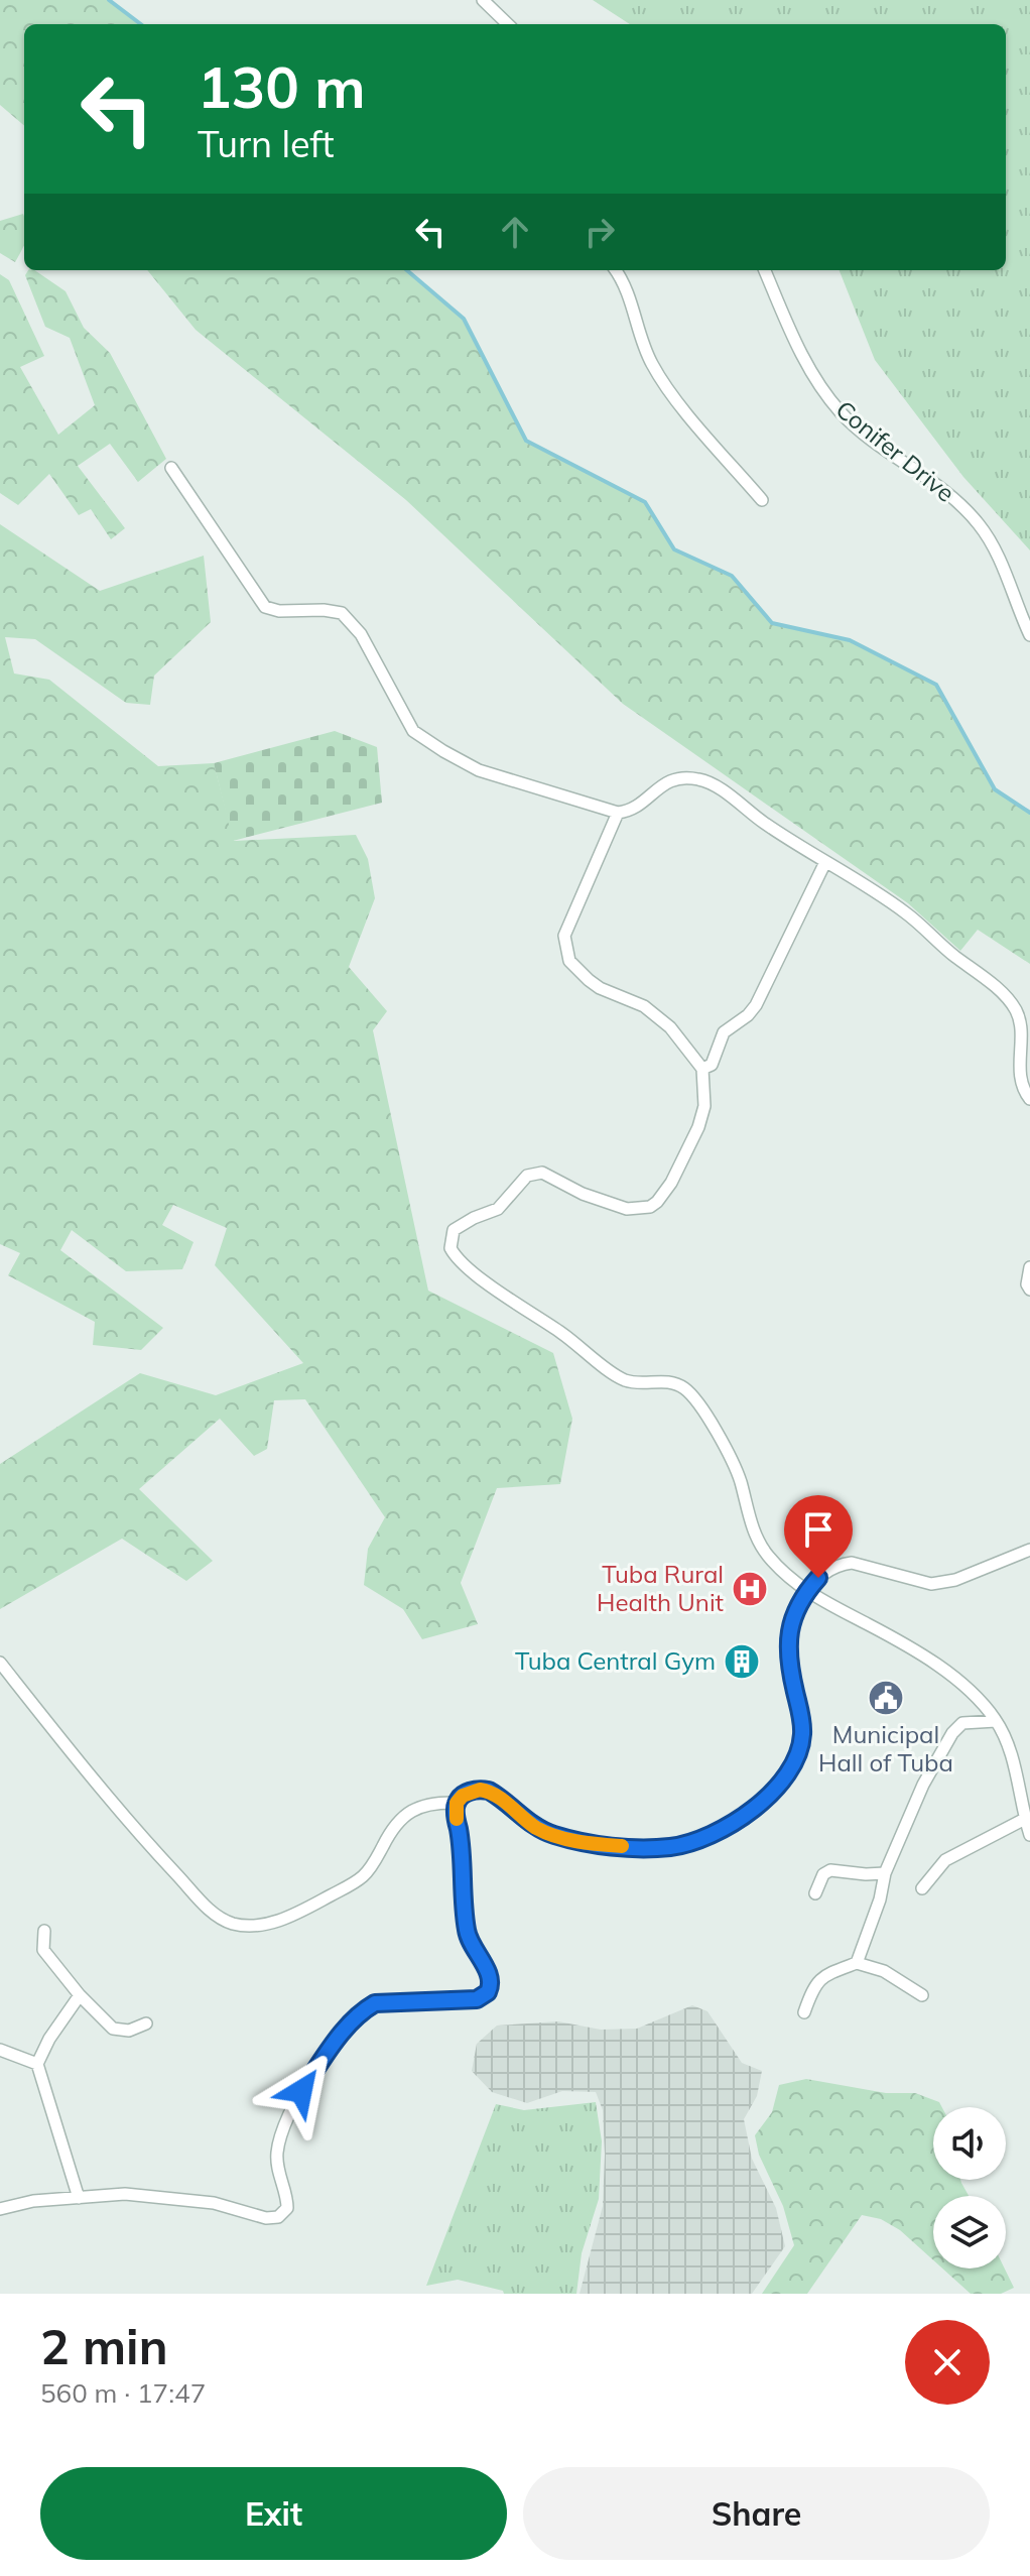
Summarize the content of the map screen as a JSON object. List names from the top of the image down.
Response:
{
  "streets": {
    "street": ["Conifer Drive"]
  },
  "places": {
    "hospital": ["Tuba Rural Health Unit"],
    "building": ["Tuba Central Gym"],
    "public building": ["Municipal Hall of Tuba"]
  },
  "page": {
    "turn": ["130 m", "Turn left"],
    "heading": ["2 min", "560 m · 17:47"],
    "buttons": ["Exit", "Share"]
  }
}
